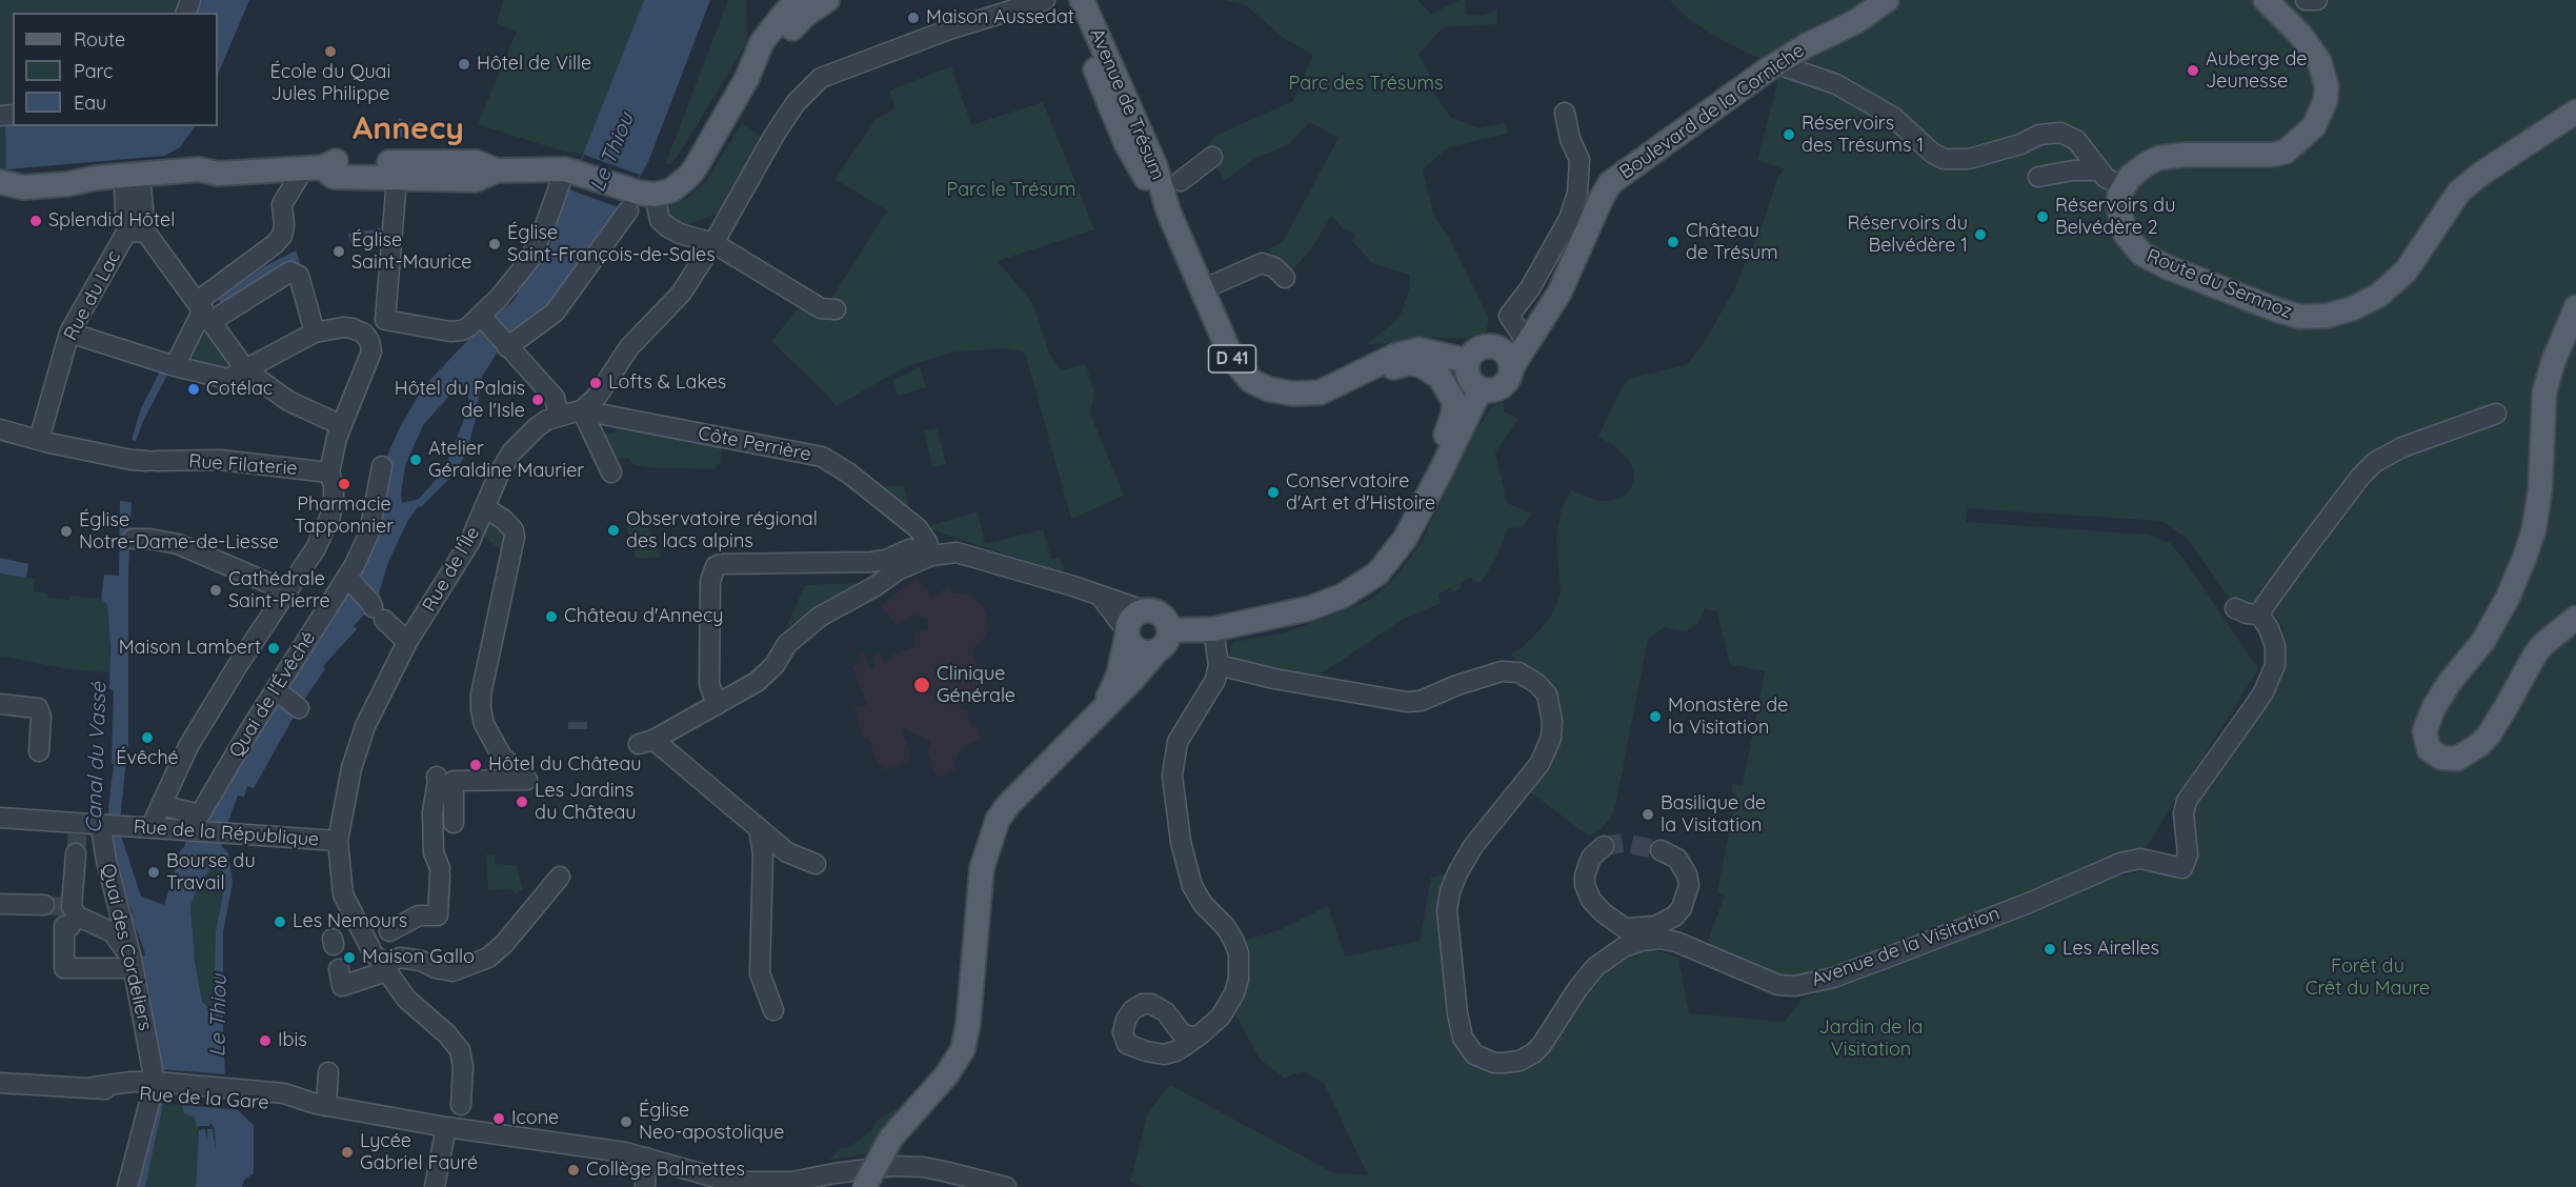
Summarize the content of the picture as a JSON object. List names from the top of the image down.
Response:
{
  "streets": {
    "main road": [
      "Avenue de Trésum",
      "Boulevard de la Corniche",
      "Route du Semnoz",
      "D 41"
    ],
    "street": [
      "Rue du Lac",
      "Côte Perrière",
      "Rue Filaterie",
      "Rue de l'Île",
      "Quai de l'Évêché",
      "Rue de la République",
      "Quai des Cordeliers",
      "Avenue de la Visitation",
      "Rue de la Gare"
    ]
  },
  "crossings": [
    ["Avenue de Trésum", "Boulevard de la Corniche"],
    ["Rue du Lac", "Rue Filaterie"],
    ["Côte Perrière", "Rue de l'Île"],
    ["Rue de l'Île", "Rue de la République"],
    ["Rue de l'Île", "Rue de la Gare"],
    ["Rue de la République", "Quai des Cordeliers"],
    ["Quai des Cordeliers", "Rue de la Gare"]
  ],
  "districts": ["Annecy"],
  "water": ["Le Thiou", "Canal du Vassé"],
  "parks": [
    "Parc des Trésums",
    "Parc le Trésum",
    "Forêt du Crêt du Maure",
    "Jardin de la Visitation"
  ],
  "places": [
    "Maison Aussedat",
    "École du Quai Jules Philippe",
    "Hôtel de Ville",
    "Auberge de Jeunesse",
    "Réservoirs des Trésums 1",
    "Réservoirs du Belvédère 2",
    "Splendid Hôtel",
    "Réservoirs du Belvédère 1",
    "Château de Trésum",
    "Église Saint-François-de-Sales",
    "Église Saint-Maurice",
    "Lofts & Lakes",
    "Cotélac",
    "Hôtel du Palais de l'Isle",
    "Atelier Géraldine Maurier",
    "Pharmacie Tapponnier",
    "Conservatoire d'Art et d'Histoire",
    "Observatoire régional des lacs alpins",
    "Église Notre-Dame-de-Liesse",
    "Cathédrale Saint-Pierre",
    "Château d'Annecy",
    "Maison Lambert",
    "Clinique Générale",
    "Monastère de la Visitation",
    "Évêché",
    "Hôtel du Château",
    "Les Jardins du Château",
    "Basilique de la Visitation",
    "Bourse du Travail",
    "Les Nemours",
    "Les Airelles",
    "Maison Gallo",
    "Ibis",
    "Icone",
    "Église Neo-apostolique",
    "Lycée Gabriel Fauré",
    "Collège Balmettes"
  ],
  "legend": ["Route", "Parc", "Eau"]
}
